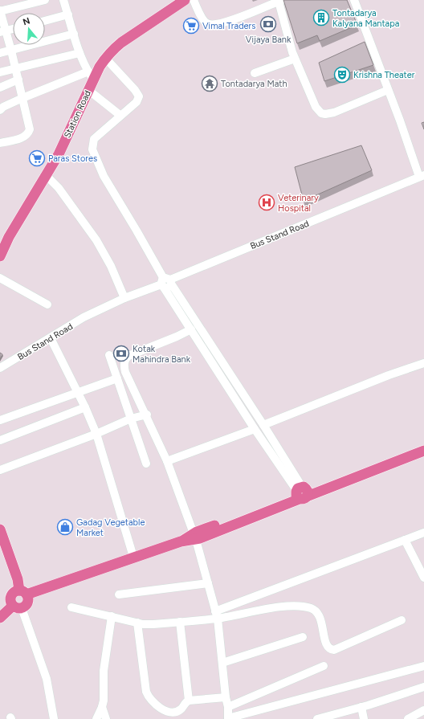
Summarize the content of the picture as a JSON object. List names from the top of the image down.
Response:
{
  "streets": {
    "main road": ["Station Road"],
    "street": ["Bus Stand Road"]
  },
  "places": {
    "building": ["Tontadarya Kalyana Mantapa"],
    "bank": ["Vijaya Bank", "Kotak Mahindra Bank"],
    "supermarket": ["Vimal Traders", "Paras Stores"],
    "theatre": ["Krishna Theater"],
    "temple": ["Tontadarya Math"],
    "hospital": ["Veterinary Hospital"],
    "shop": ["Gadag Vegetable Market"]
  },
  "north": "top"
}
